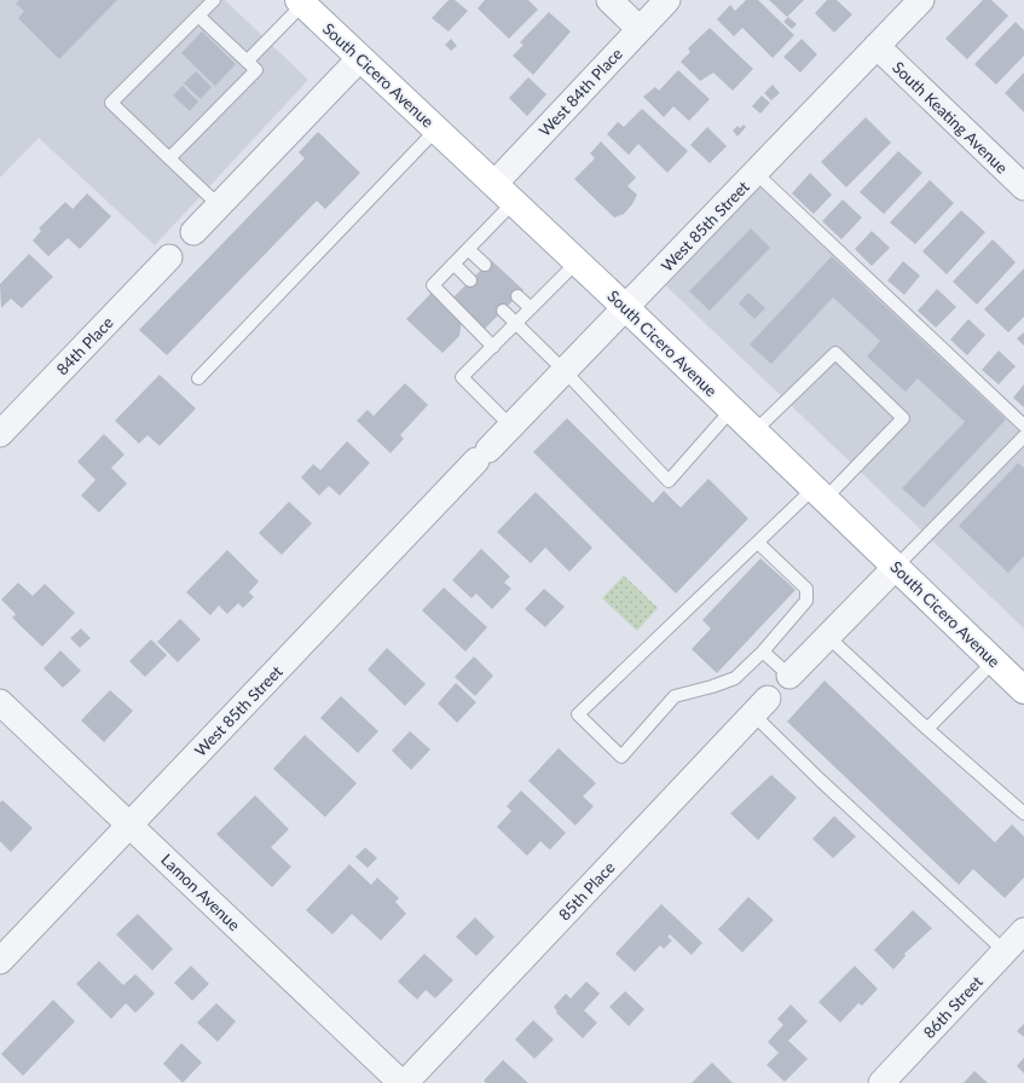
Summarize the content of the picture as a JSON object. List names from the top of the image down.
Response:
{
  "streets": {
    "main road": ["South Cicero Avenue"],
    "street": [
      "West 84th Place",
      "South Keating Avenue",
      "West 85th Street",
      "84th Place",
      "85th Place",
      "Lamon Avenue",
      "86th Street"
    ]
  },
  "crossings": [
    ["South Cicero Avenue", "West 84th Place"],
    ["South Cicero Avenue", "West 85th Street"],
    ["South Keating Avenue", "West 85th Street"],
    ["West 85th Street", "Lamon Avenue"],
    ["85th Place", "Lamon Avenue"]
  ]
}
